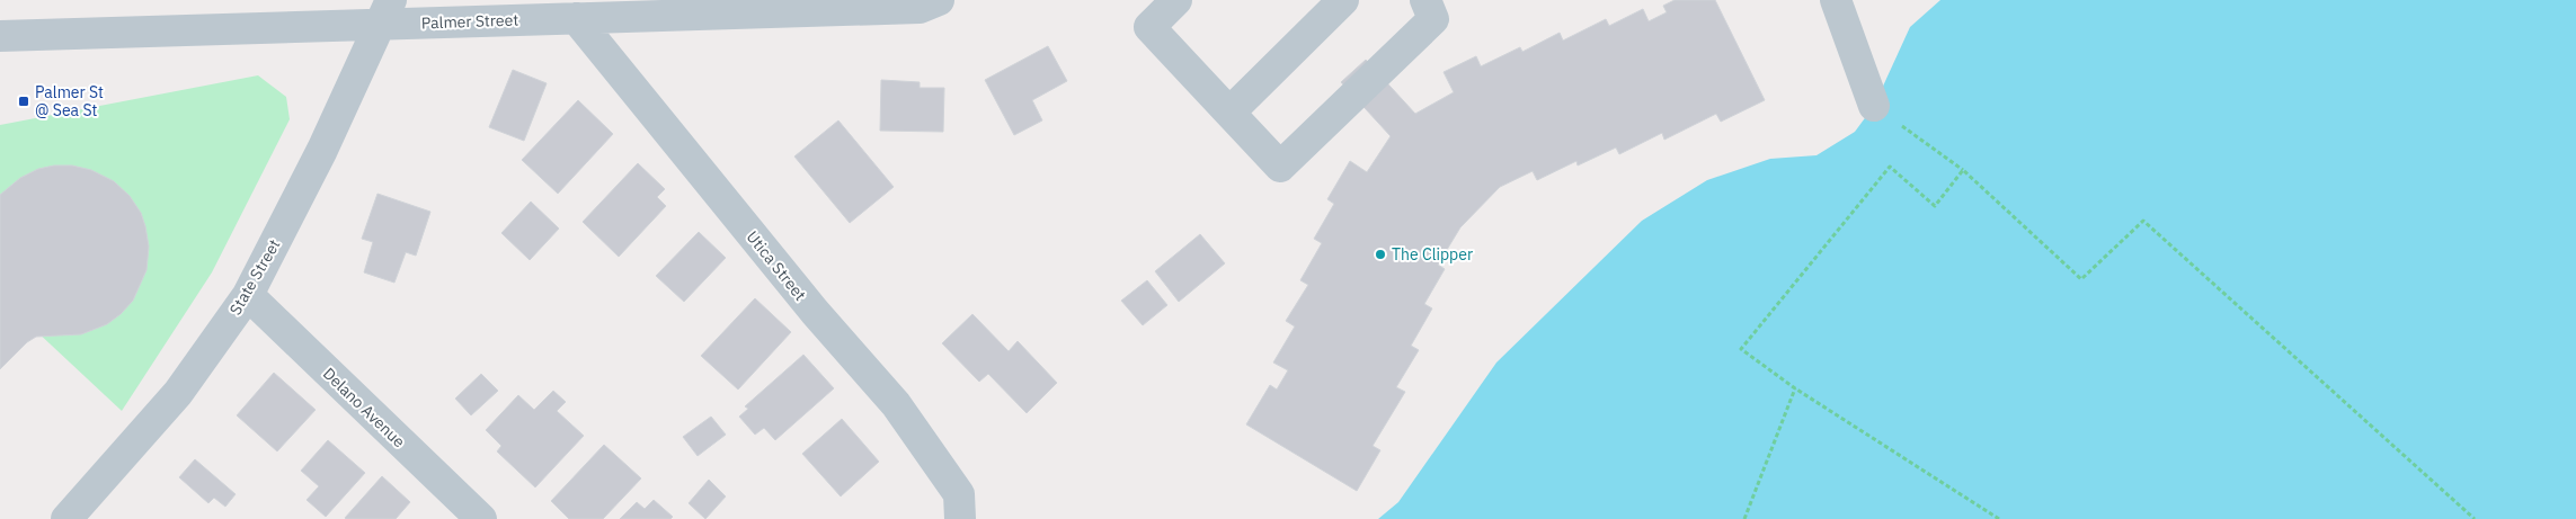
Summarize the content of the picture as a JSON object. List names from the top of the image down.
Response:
{
  "streets": {
    "street": [
      "Palmer Street",
      "Utica Street",
      "State Street",
      "Delano Avenue"
    ]
  },
  "crossings": [
    ["Palmer Street", "Utica Street"],
    ["Palmer Street", "State Street"],
    ["State Street", "Delano Avenue"]
  ],
  "places": {
    "transit": ["Palmer St @ Sea St"],
    "other": ["The Clipper"]
  }
}
